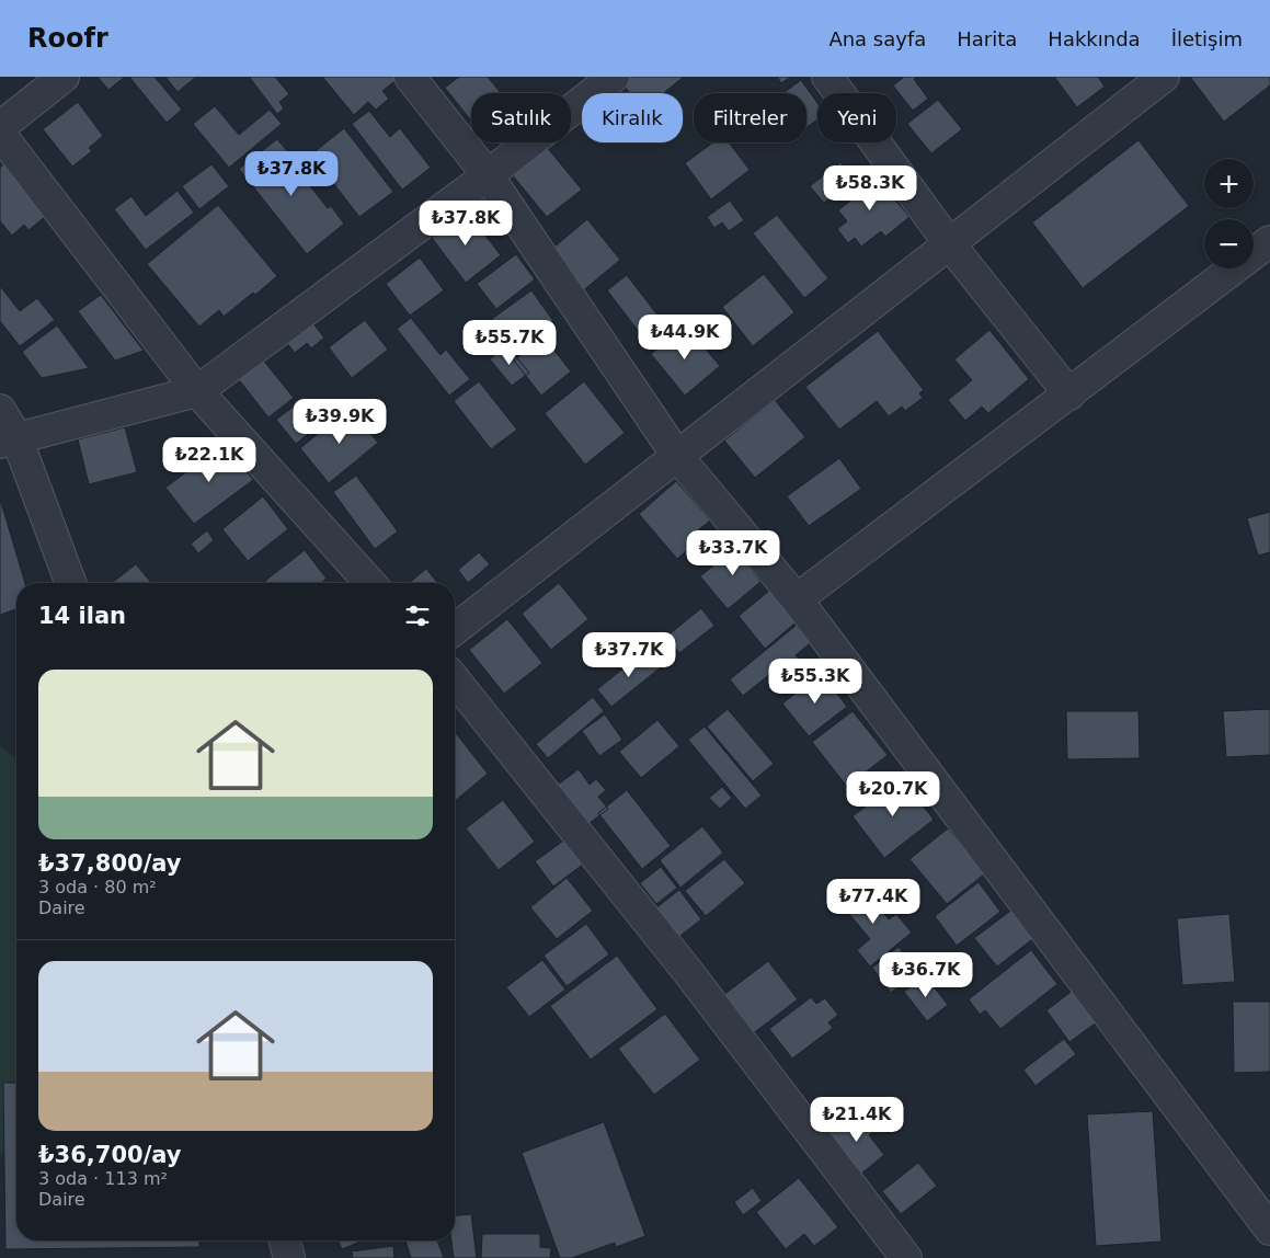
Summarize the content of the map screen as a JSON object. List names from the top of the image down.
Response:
{
  "page": {
    "header": "Roofr",
    "nav": [
      "Ana sayfa",
      "Harita",
      "Hakkında",
      "İletişim"
    ],
    "chip": [
      "Satılık",
      "Kiralık",
      "Filtreler",
      "Yeni"
    ],
    "price": [
      "₺37.8K",
      "₺58.3K",
      "₺37.8K",
      "₺44.9K",
      "₺55.7K",
      "₺39.9K",
      "₺22.1K",
      "₺33.7K",
      "₺37.7K",
      "₺55.3K",
      "₺20.7K",
      "₺77.4K",
      "₺36.7K",
      "₺21.4K"
    ],
    "map_buttons": ["+", "−"],
    "heading": "14 ilan",
    "list": [
      {
        "name": "₺37,800/ay",
        "note": "3 oda · 80 m² · Daire"
      },
      {
        "name": "₺36,700/ay",
        "note": "3 oda · 113 m² · Daire"
      }
    ]
  }
}
